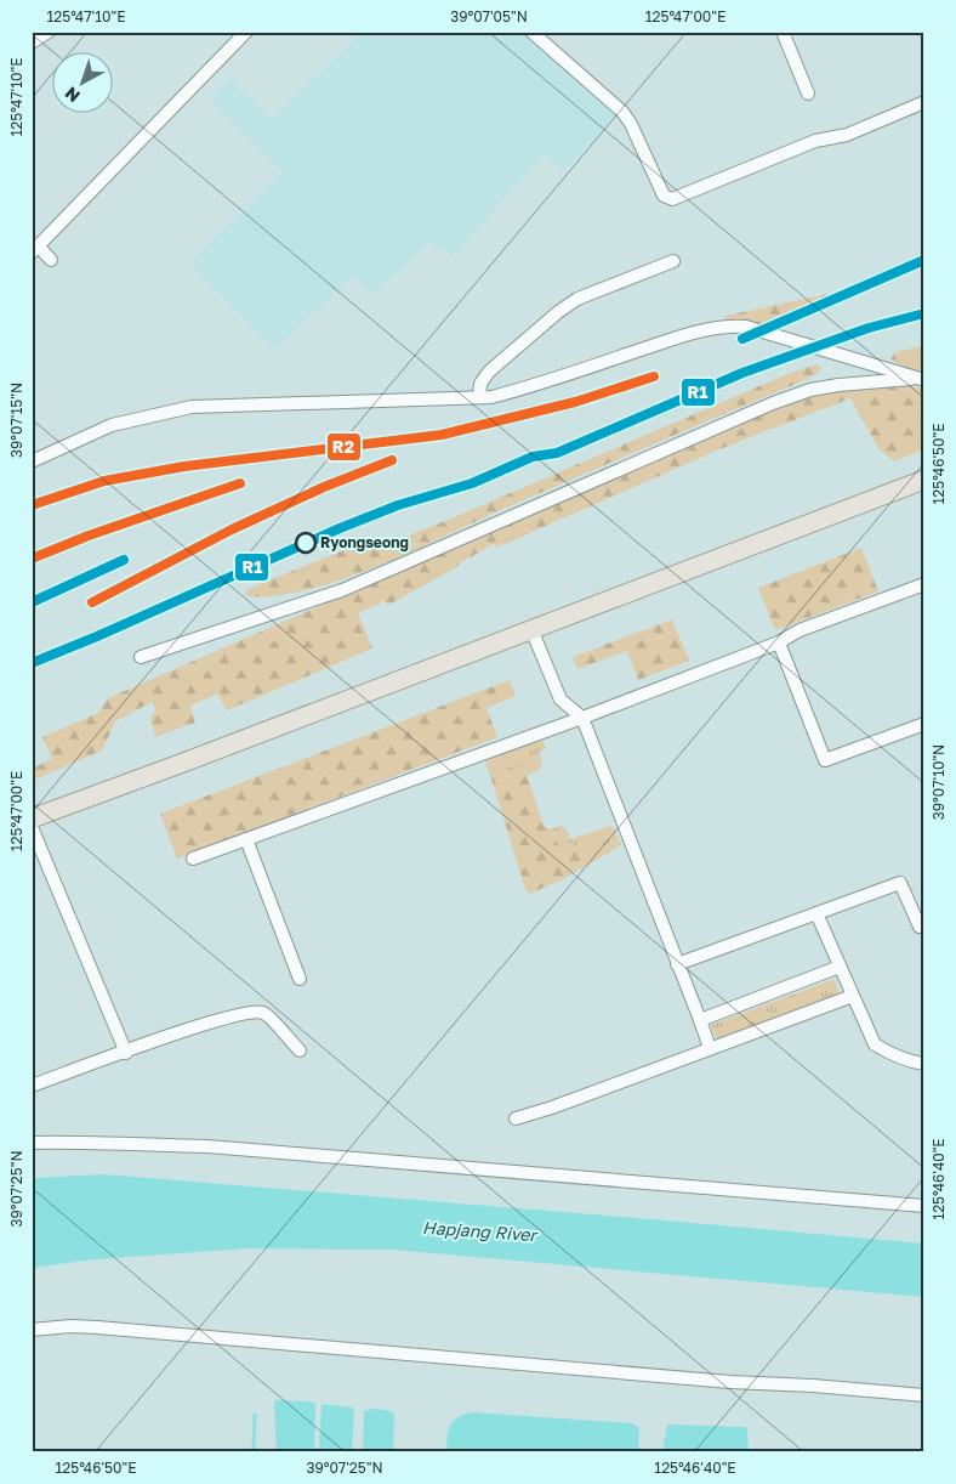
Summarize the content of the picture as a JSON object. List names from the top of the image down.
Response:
{
  "water": ["Hapjang River"],
  "places": ["Ryongseong"],
  "lines": ["transit line R1", "transit line R2"],
  "north": "bottom left",
  "coordinates": [
    "125°47'10\"E",
    "39°07'05\"N",
    "125°47'00\"E",
    "39°07'15\"N",
    "125°46'50\"E",
    "39°07'10\"N",
    "125°46'40\"E",
    "39°07'25\"N"
  ]
}
